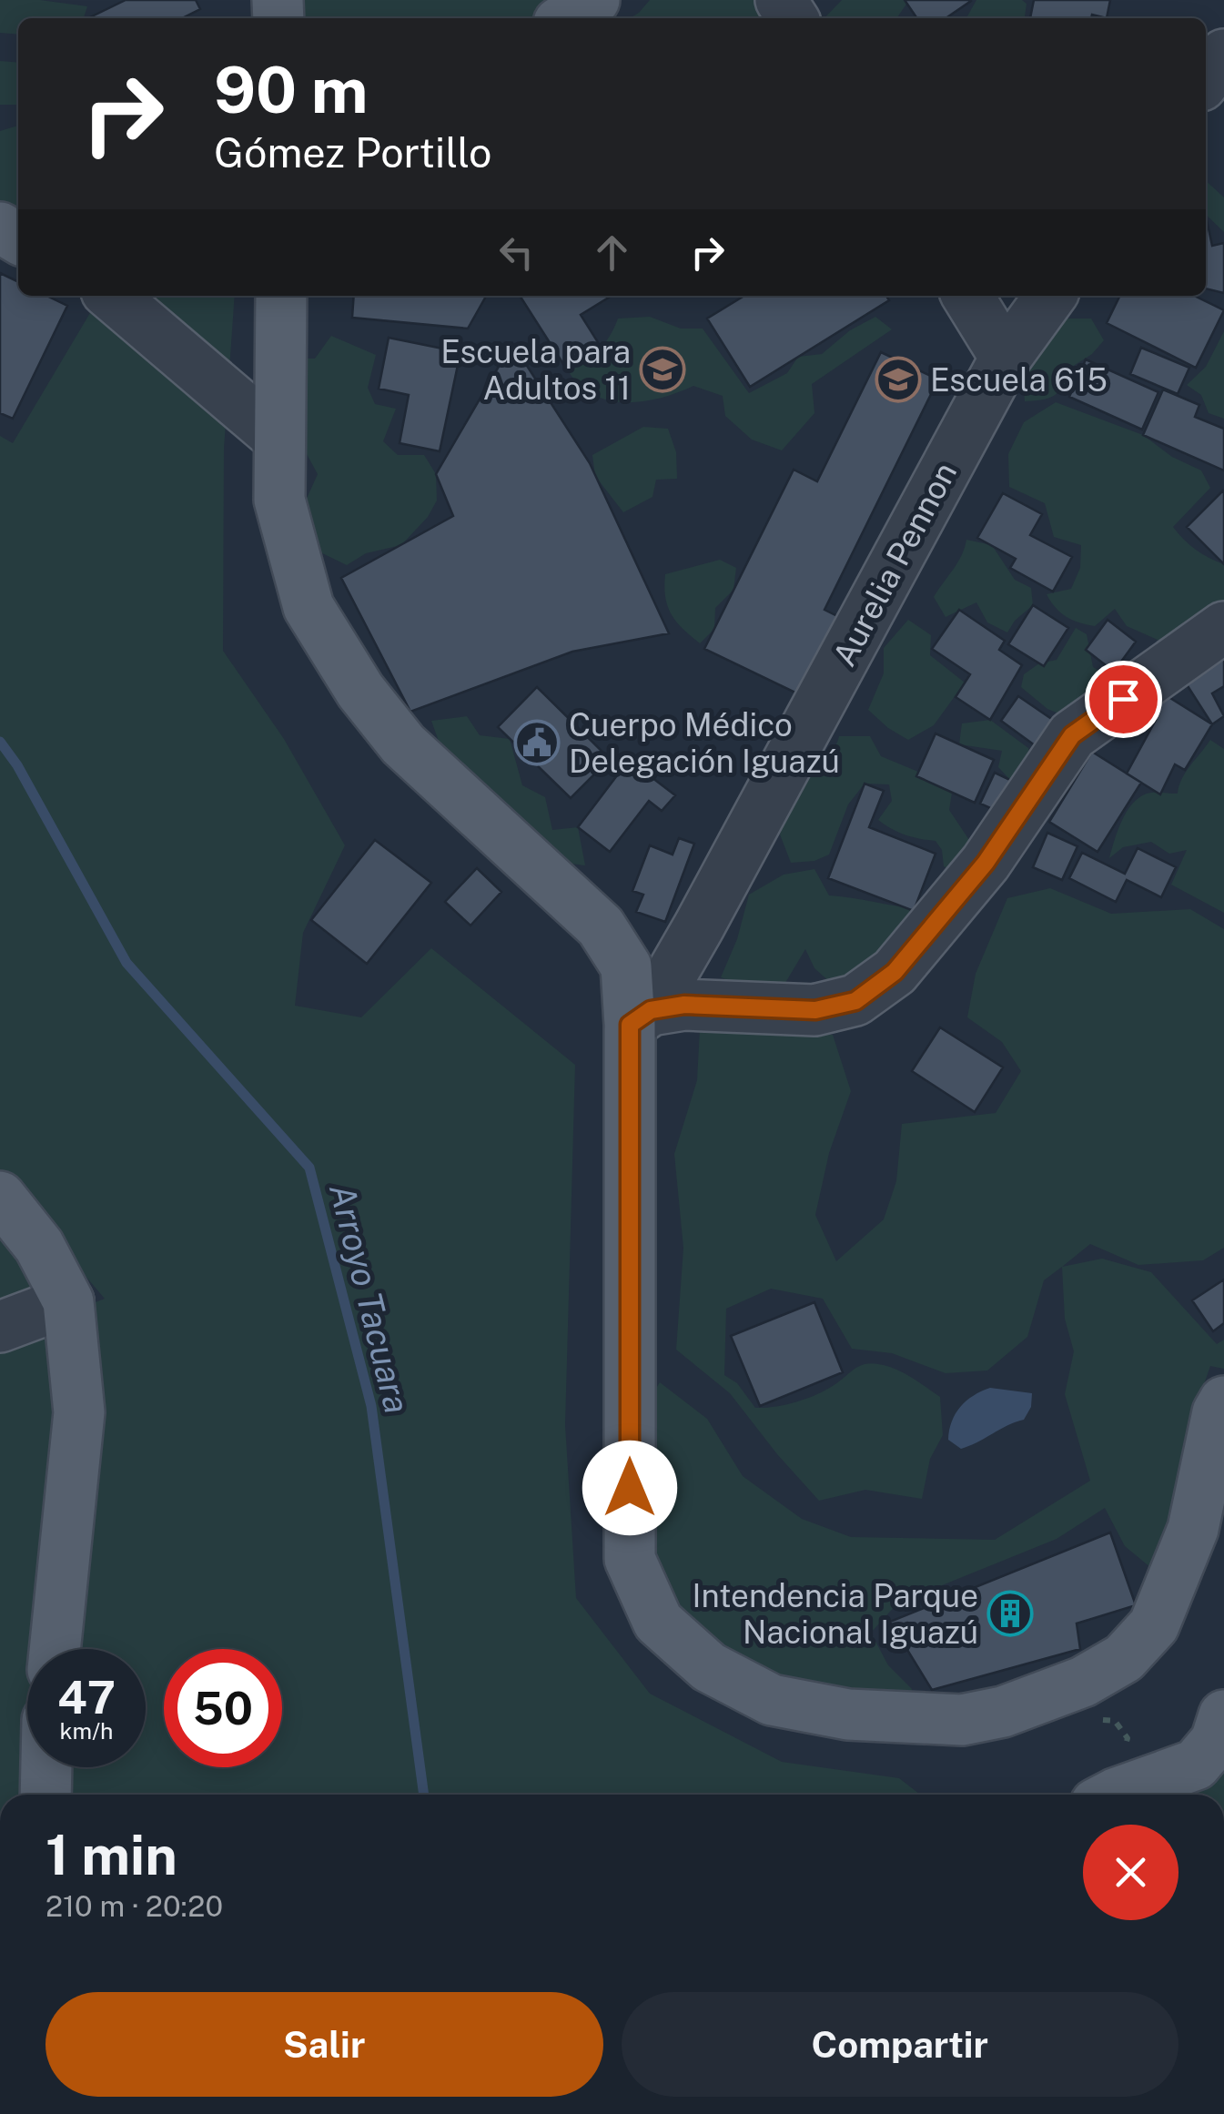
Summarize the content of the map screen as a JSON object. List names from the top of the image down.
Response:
{
  "streets": {
    "street": ["Aurelia Pennon"]
  },
  "water": ["Arroyo Tacuara"],
  "places": {
    "school or university": ["Escuela para Adultos 11", "Escuela 615"],
    "public building": ["Cuerpo Médico Delegación Iguazú"],
    "building": ["Intendencia Parque Nacional Iguazú"]
  },
  "page": {
    "turn": ["90 m", "Gómez Portillo"],
    "speed": "47 km/h",
    "limit": "50",
    "heading": ["1 min", "210 m · 20:20"],
    "buttons": ["Salir", "Compartir"]
  }
}
